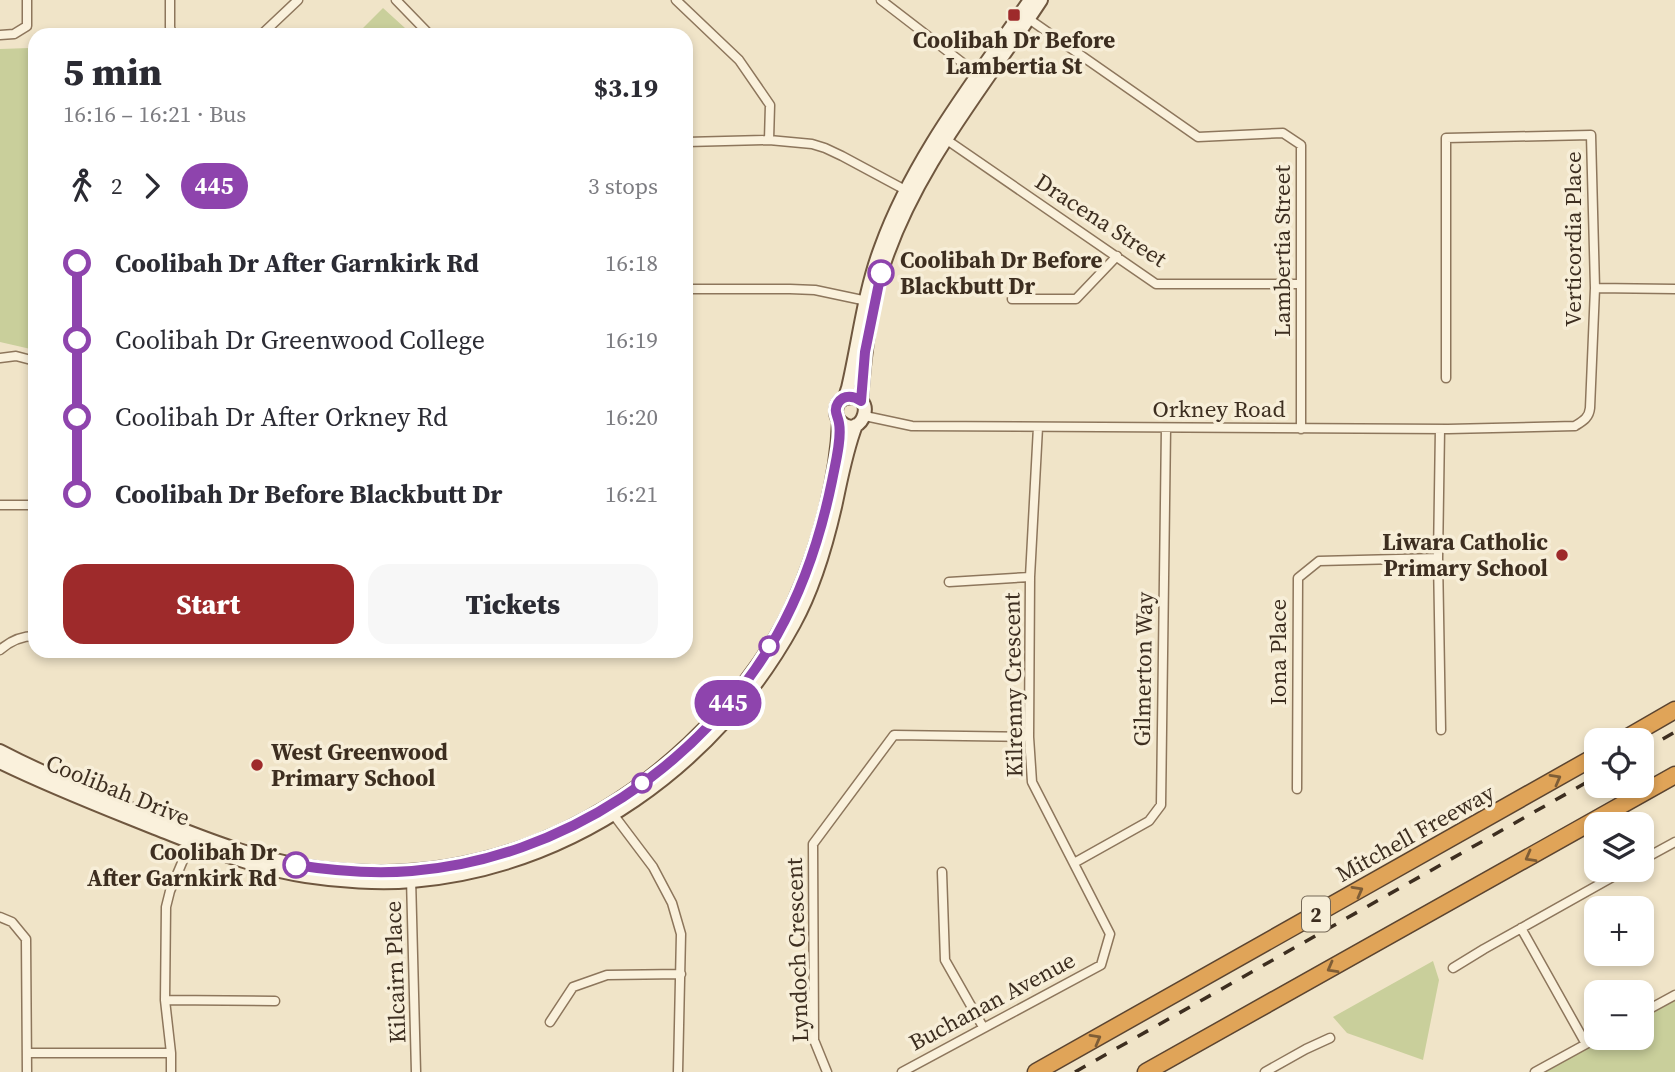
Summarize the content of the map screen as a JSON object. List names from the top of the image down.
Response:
{
  "streets": {
    "highway": ["Mitchell Freeway", "2"],
    "main road": ["Coolibah Drive"],
    "street": [
      "Dracena Street",
      "Verticordia Place",
      "Lambertia Street",
      "Orkney Road",
      "Iona Place",
      "Gilmerton Way",
      "Kilrenny Crescent",
      "Lyndoch Crescent",
      "Kilcairn Place",
      "Buchanan Avenue"
    ]
  },
  "crossings": [
    ["Dracena Street", "Lambertia Street"],
    ["Verticordia Place", "Orkney Road"],
    ["Lambertia Street", "Orkney Road"],
    ["Orkney Road", "Gilmerton Way"],
    ["Orkney Road", "Kilrenny Crescent"],
    ["Orkney Road", "Coolibah Drive"],
    ["Gilmerton Way", "Kilrenny Crescent"],
    ["Kilrenny Crescent", "Lyndoch Crescent"],
    ["Kilrenny Crescent", "Buchanan Avenue"],
    ["Coolibah Drive", "Kilcairn Place"]
  ],
  "places": {
    "transit": ["Coolibah Dr Before Lambertia St"],
    "other": [
      "Coolibah Dr Before Blackbutt Dr",
      "Liwara Catholic Primary School",
      "West Greenwood Primary School",
      "Coolibah Dr After Garnkirk Rd"
    ]
  },
  "lines": ["bus line 445"],
  "page": {
    "on_map": "445",
    "heading": ["5 min", "16:16 – 16:21 · Bus", "$3.19"],
    "legs": ["2", "445", "3 stops"],
    "list": [
      {
        "name": "Coolibah Dr After Garnkirk Rd",
        "value": "16:18"
      },
      {
        "name": "Coolibah Dr Greenwood College",
        "value": "16:19"
      },
      {
        "name": "Coolibah Dr After Orkney Rd",
        "value": "16:20"
      },
      {
        "name": "Coolibah Dr Before Blackbutt Dr",
        "value": "16:21"
      }
    ],
    "buttons": ["Start", "Tickets"],
    "map_buttons": ["+", "−"]
  }
}
